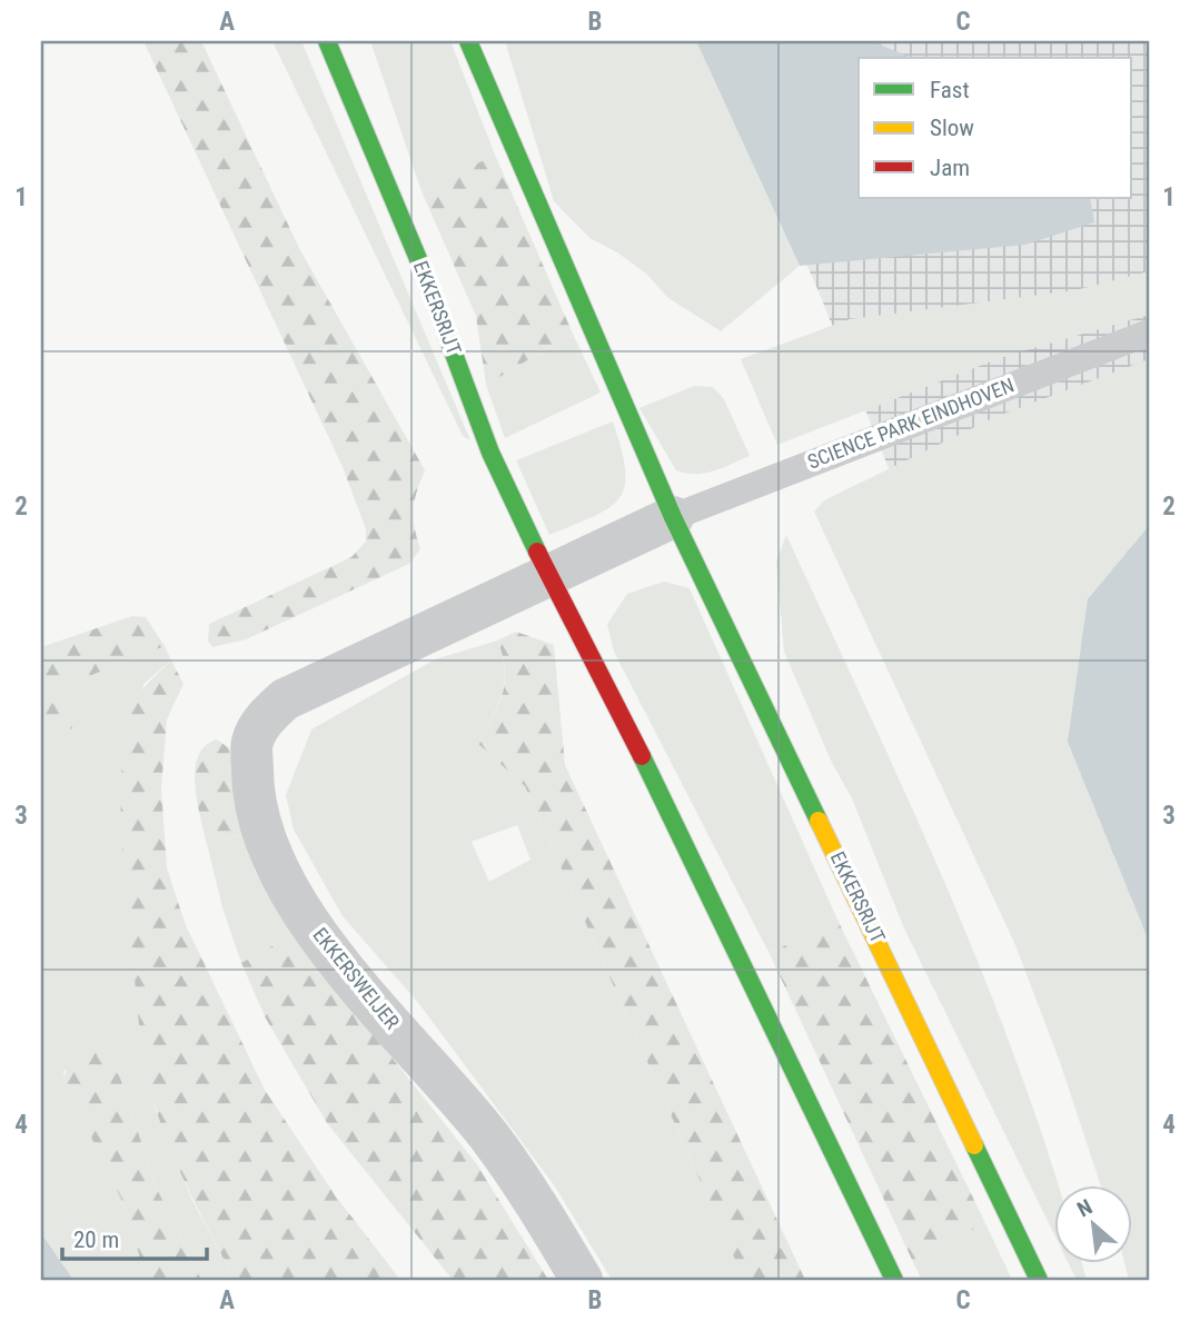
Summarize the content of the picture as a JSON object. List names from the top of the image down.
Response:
{
  "streets": {
    "main road": ["EKKERSRIJT"],
    "street": ["EKKERSWEIJER"],
    "lane": ["SCIENCE PARK EINDHOVEN"]
  },
  "crossings": [
    ["EKKERSRIJT", "SCIENCE PARK EINDHOVEN"],
    ["EKKERSRIJT", "EKKERSWEIJER"]
  ],
  "legend": ["Fast", "Slow", "Jam"],
  "scale_bar": "20 m",
  "north": "top left",
  "grid": {
    "columns": ["A", "B", "C"],
    "rows": [
      "1",
      "2",
      "3",
      "4"
    ]
  }
}
